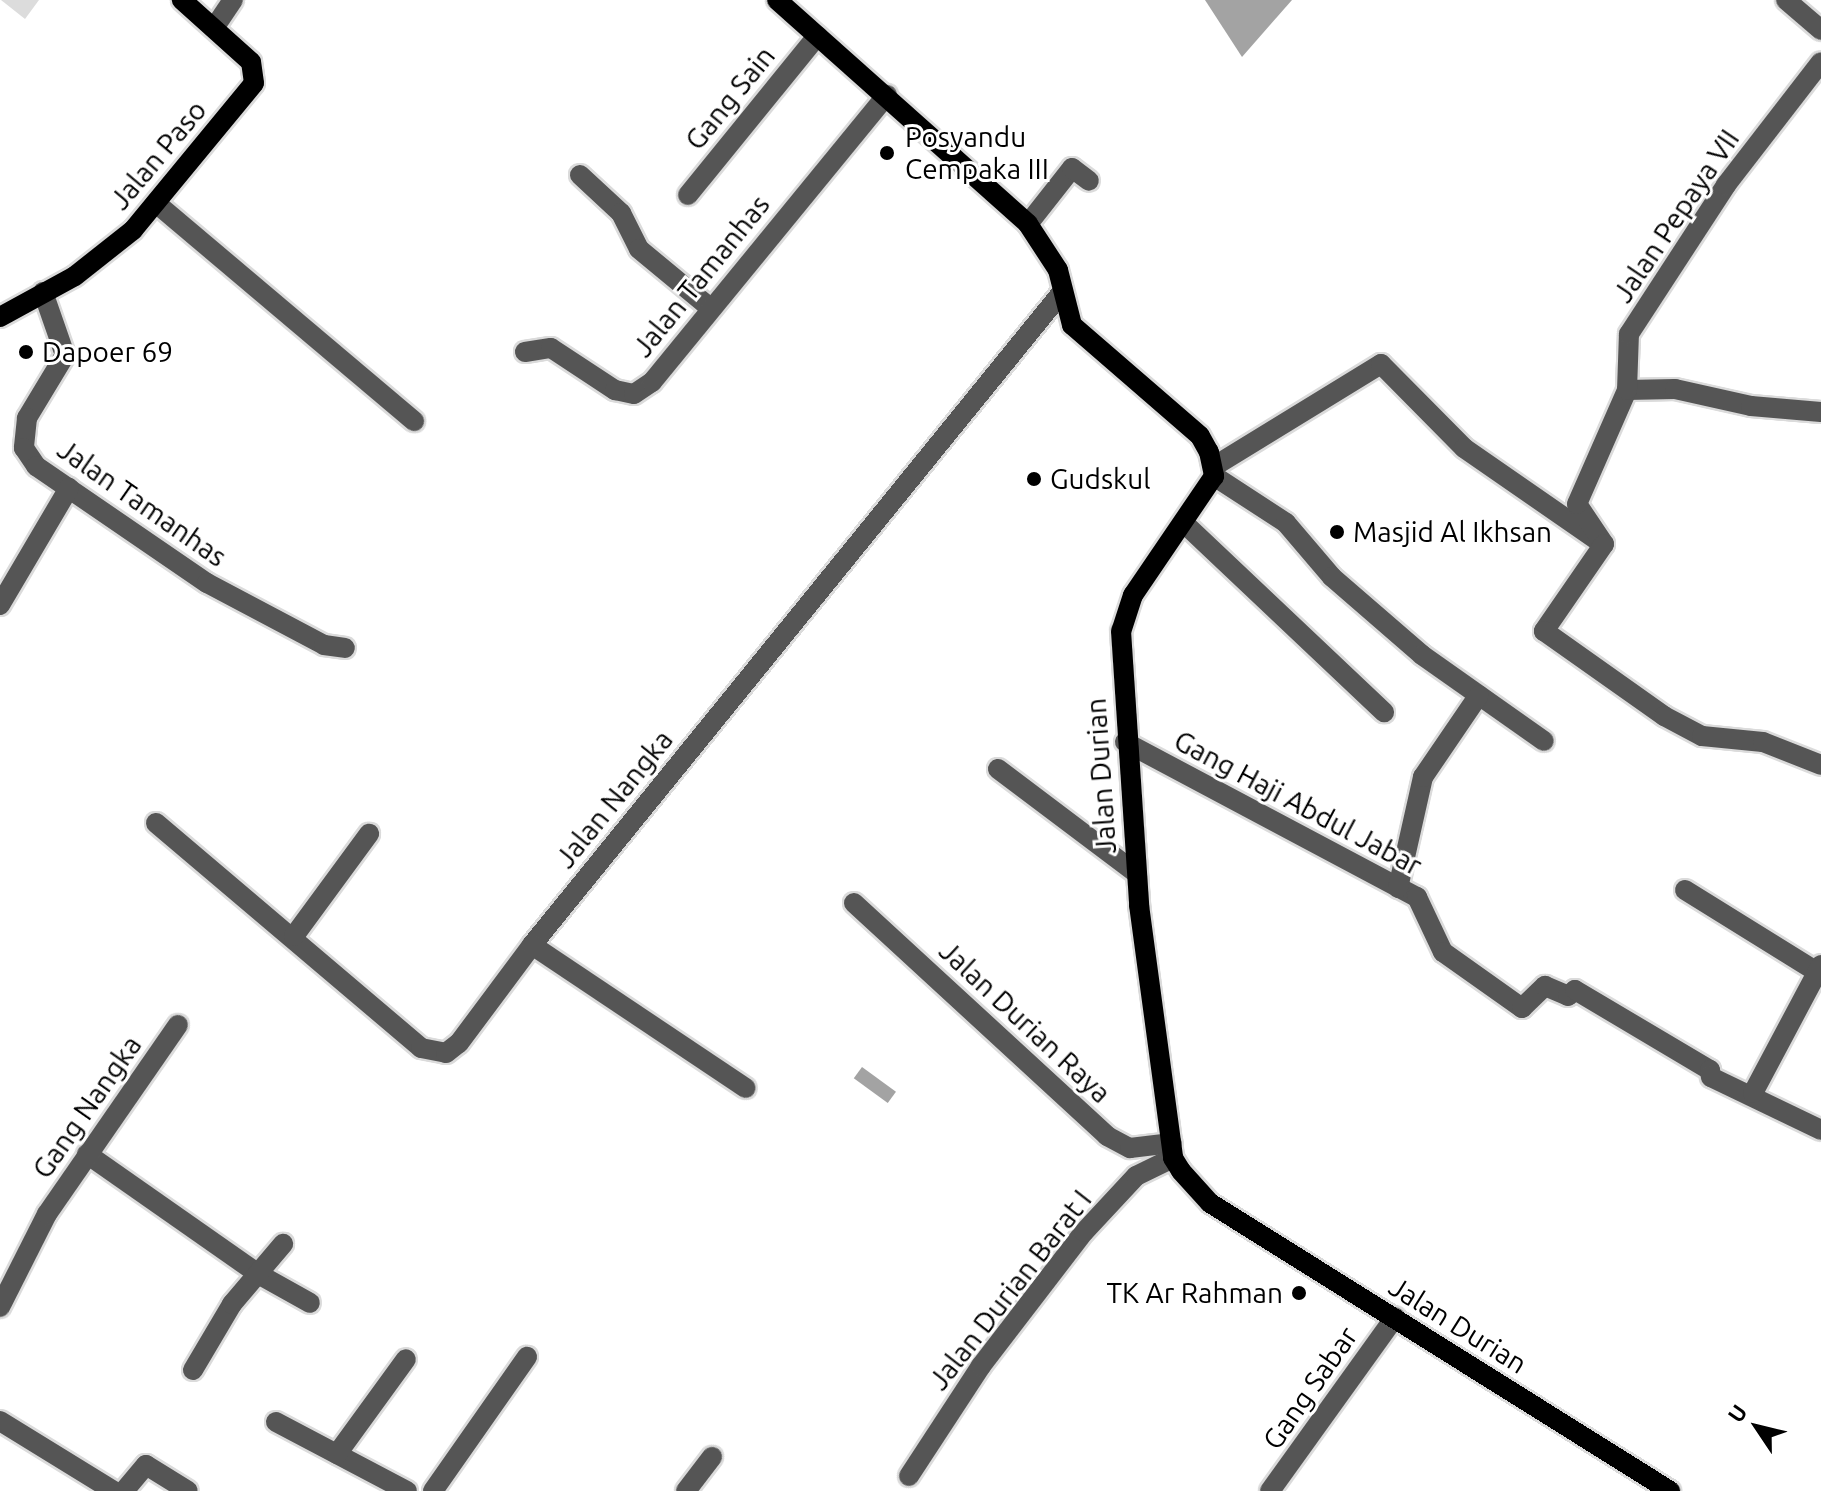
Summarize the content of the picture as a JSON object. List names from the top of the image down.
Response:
{
  "streets": {
    "main road": ["Jalan Paso", "Jalan Durian"],
    "street": [
      "Gang Sain",
      "Jalan Pepaya VII",
      "Jalan Tamanhas",
      "Jalan Nangka",
      "Gang Haji Abdul Jabar",
      "Jalan Durian Raya",
      "Gang Nangka",
      "Jalan Durian Barat I",
      "Gang Sabar"
    ]
  },
  "crossings": [
    ["Jalan Paso", "Jalan Tamanhas"],
    ["Jalan Durian", "Gang Haji Abdul Jabar"],
    ["Jalan Durian", "Jalan Durian Raya"],
    ["Jalan Durian", "Jalan Durian Barat I"],
    ["Jalan Durian", "Gang Sabar"],
    ["Jalan Durian Raya", "Jalan Durian Barat I"]
  ],
  "places": [
    "Posyandu Cempaka III",
    "Dapoer 69",
    "Gudskul",
    "Masjid Al Ikhsan",
    "TK Ar Rahman"
  ],
  "north": "top left"
}
